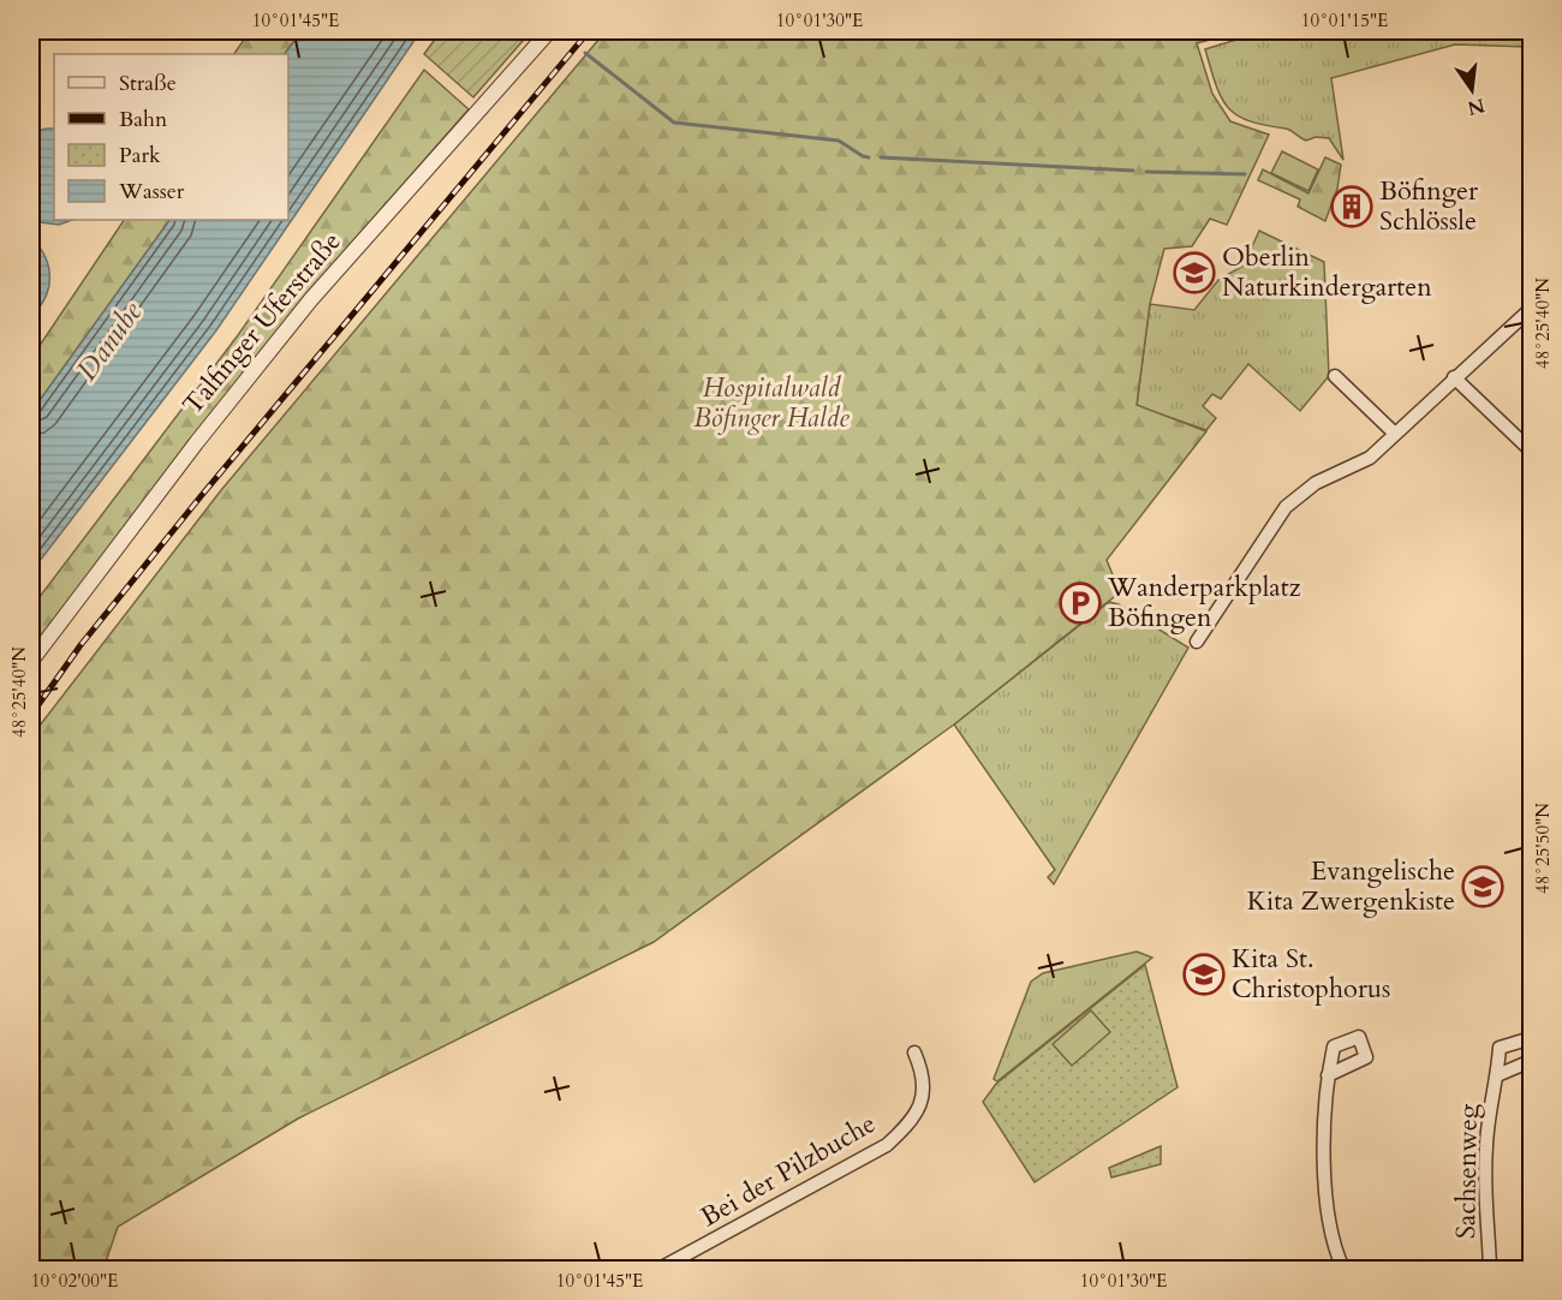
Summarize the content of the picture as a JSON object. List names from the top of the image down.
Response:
{
  "streets": {
    "street": ["Talfinger Uferstraße", "Bei der Pilzbuche", "Sachsenweg"]
  },
  "water": ["Danube"],
  "parks": ["Hospitalwald Böfinger Halde"],
  "places": {
    "building": ["Böfinger Schlössle"],
    "school or university": ["Oberlin Naturkindergarten", "Evangelische Kita Zwergenkiste", "Kita St. Christophorus"],
    "parking": ["Wanderparkplatz Böfingen"]
  },
  "legend": [
    "Straße",
    "Bahn",
    "Park",
    "Wasser"
  ],
  "north": "bottom",
  "coordinates": [
    "10°01'45\"E",
    "10°01'30\"E",
    "10°01'15\"E",
    "48°25'40\"N",
    "48°25'50\"N",
    "10°02'00\"E"
  ]
}
